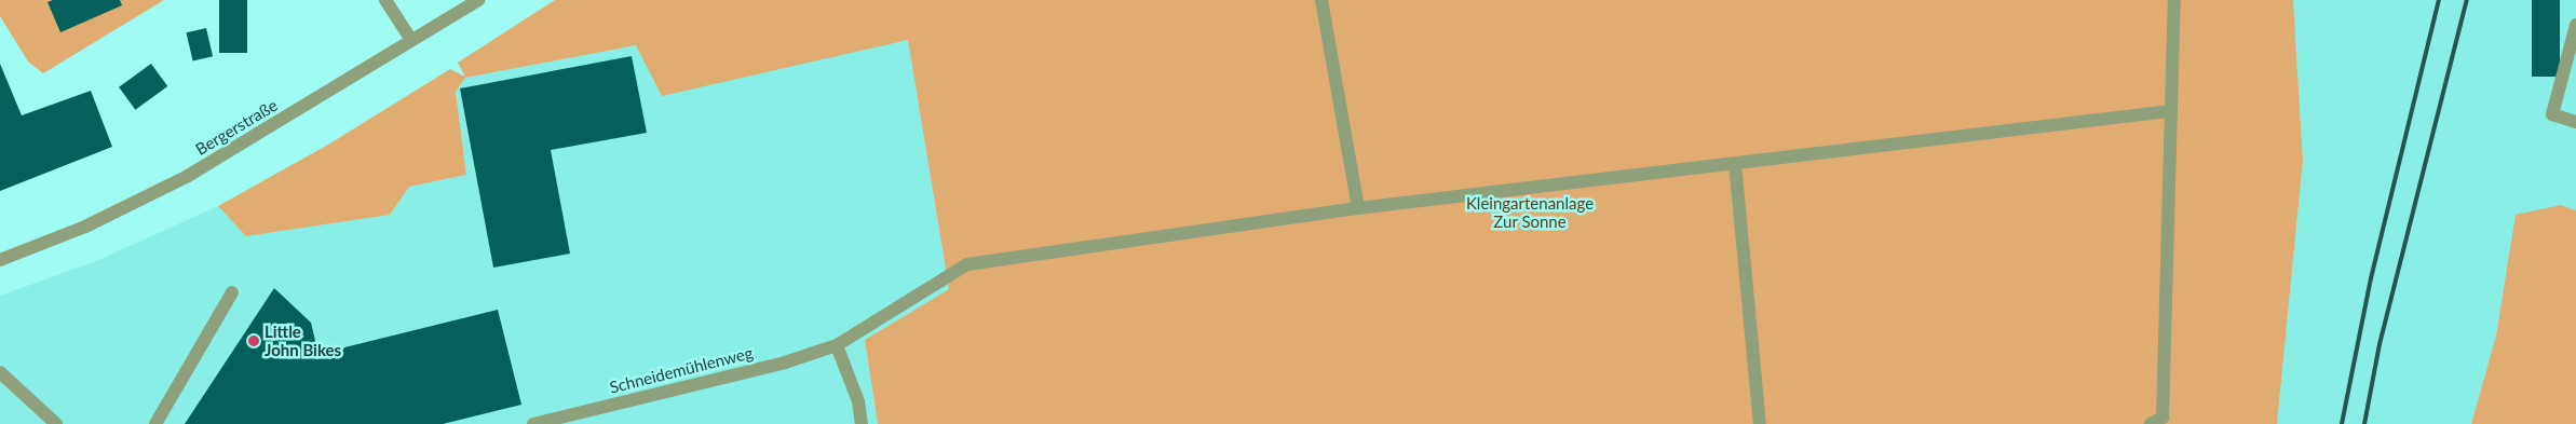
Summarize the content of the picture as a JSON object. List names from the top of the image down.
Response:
{
  "streets": {
    "street": ["Bergerstraße", "Schneidemühlenweg"]
  },
  "parks": ["Kleingartenanlage Zur Sonne"],
  "places": ["Little John Bikes"]
}
